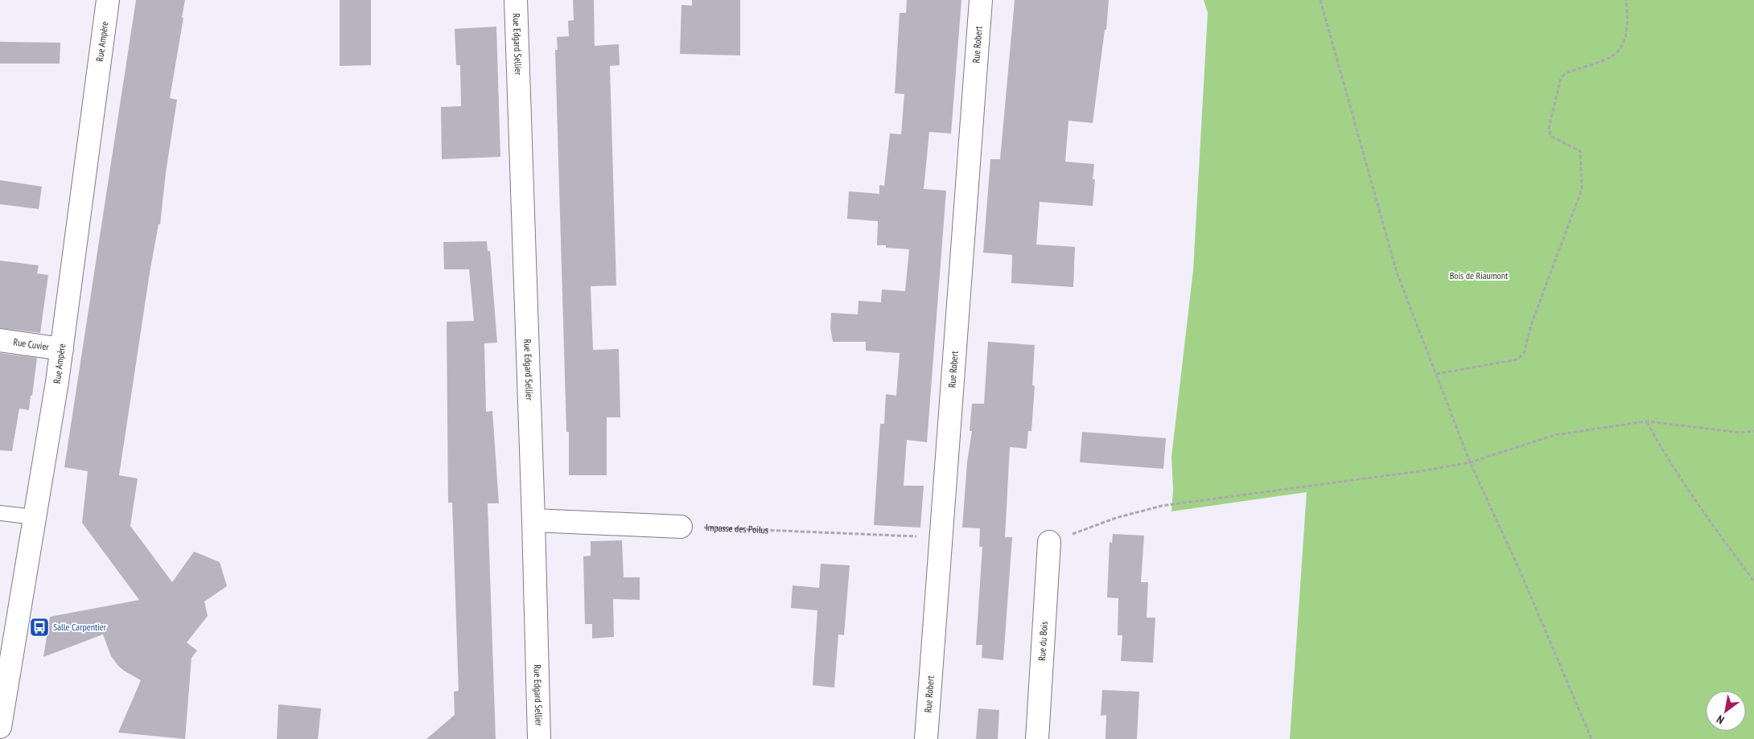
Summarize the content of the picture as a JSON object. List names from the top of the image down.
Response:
{
  "streets": {
    "street": [
      "Rue Ampère",
      "Rue Edgard Sellier",
      "Rue Robert",
      "Rue Cuvier",
      "Rue du Bois"
    ],
    "path": ["Impasse des Poilus"]
  },
  "crossings": [
    ["Rue Ampère", "Rue Cuvier"],
    ["Rue Robert", "Impasse des Poilus"]
  ],
  "parks": ["Bois de Riaumont"],
  "places": {
    "bus stop": ["Salle Carpentier"]
  },
  "north": "bottom left"
}
